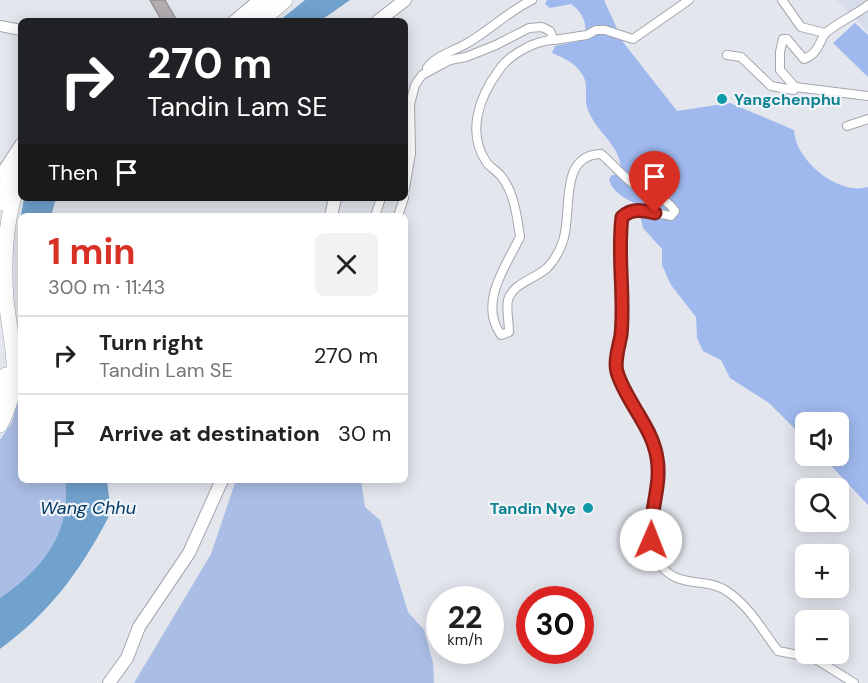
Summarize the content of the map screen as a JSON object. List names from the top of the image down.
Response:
{
  "water": ["Wang Chhu"],
  "places": ["Yangchenphu", "Tandin Nye"],
  "page": {
    "turn": ["270 m", "Tandin Lam SE"],
    "then": "Then",
    "heading": ["1 min", "300 m · 11:43"],
    "list": [
      {
        "name": "Turn right",
        "note": "Tandin Lam SE",
        "value": "270 m"
      },
      {
        "name": "Arrive at destination",
        "value": "30 m"
      }
    ],
    "map_buttons": ["+", "−"],
    "speed": "22 km/h",
    "limit": "30"
  }
}
